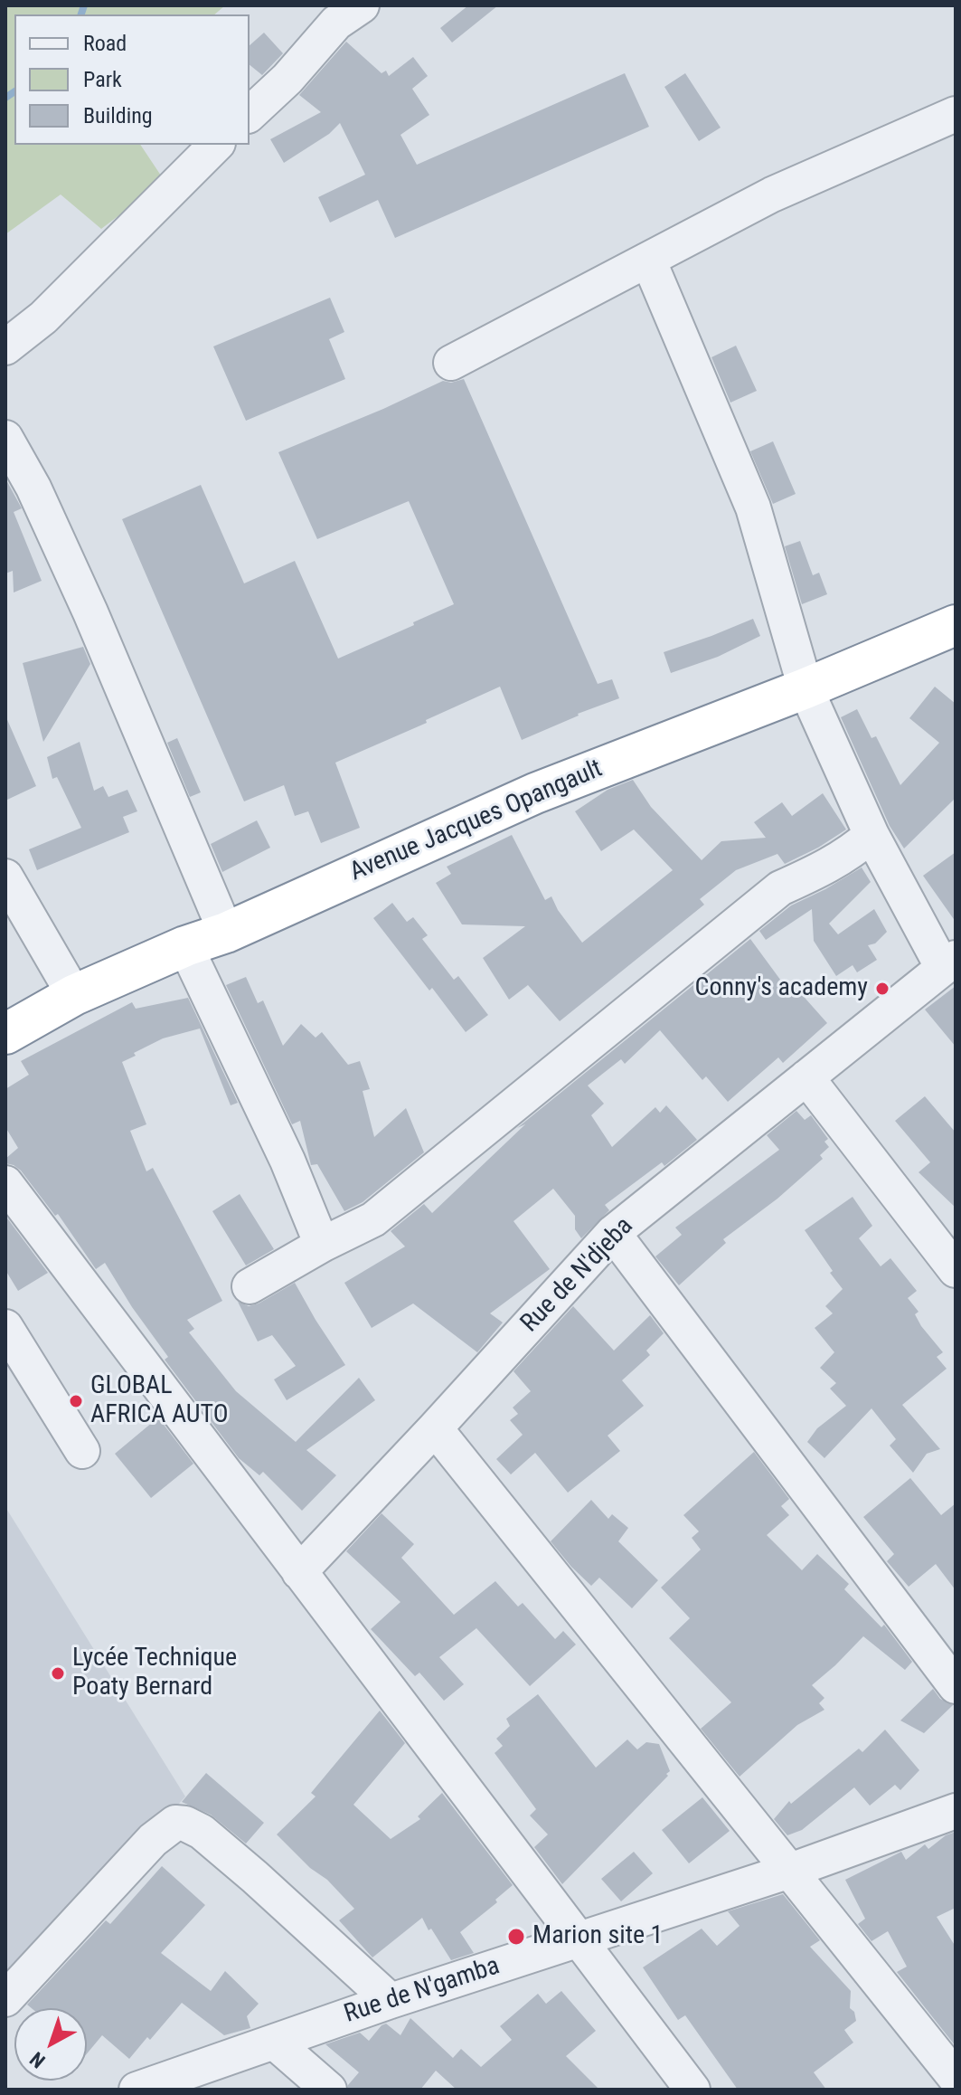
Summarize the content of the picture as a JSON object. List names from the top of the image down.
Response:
{
  "streets": {
    "highway": ["Avenue Jacques Opangault"],
    "street": ["Rue de N'djeba", "Rue de N'gamba"]
  },
  "places": [
    "Conny's academy",
    "GLOBAL AFRICA AUTO",
    "Lycée Technique Poaty Bernard",
    "Marion site 1"
  ],
  "legend": ["Road", "Park", "Building"],
  "north": "bottom left"
}
